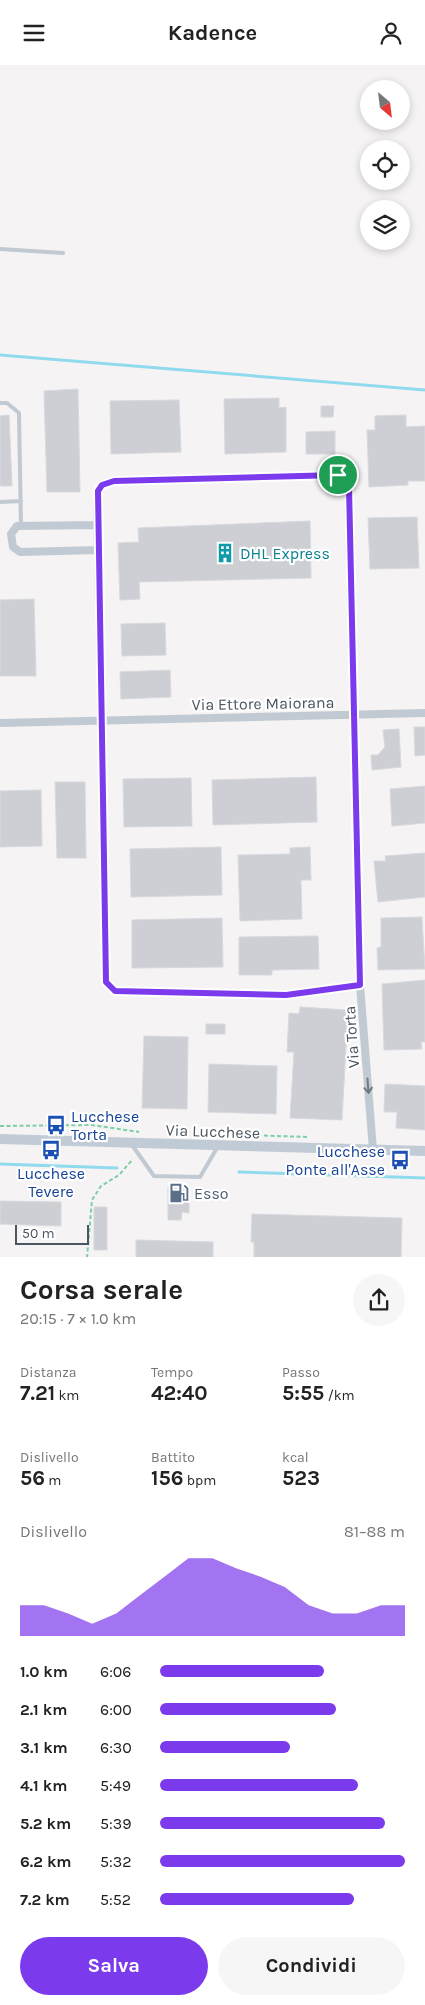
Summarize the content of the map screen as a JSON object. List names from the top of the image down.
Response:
{
  "streets": {
    "main road": ["Via Lucchese"],
    "street": ["Via Ettore Maiorana", "Via Torta"]
  },
  "crossings": [
    ["Via Ettore Maiorana", "Via Torta"],
    ["Via Torta", "Via Lucchese"]
  ],
  "places": {
    "building": ["DHL Express"],
    "bus stop": ["Lucchese Torta", "Lucchese Tevere", "Lucchese Ponte all'Asse"],
    "fuel station": ["Esso"]
  },
  "scale_bar": "50 m",
  "north": "bottom right",
  "page": {
    "header": "Kadence",
    "scale": "50 m",
    "heading": ["Corsa serale", "20:15 · 7 × 1.0 km"],
    "stats": [
      ["Distanza", "7.21 km"],
      ["Tempo", "42:40"],
      ["Passo", "5:55 /km"],
      ["Dislivello", "56 m"],
      ["Battito", "156 bpm"],
      ["kcal", "523"]
    ],
    "chart": ["Dislivello", "81–88 m"],
    "list": [
      {
        "name": "1.0 km",
        "note": "6:06"
      },
      {
        "name": "2.1 km",
        "note": "6:00"
      },
      {
        "name": "3.1 km",
        "note": "6:30"
      },
      {
        "name": "4.1 km",
        "note": "5:49"
      },
      {
        "name": "5.2 km",
        "note": "5:39"
      },
      {
        "name": "6.2 km",
        "note": "5:32"
      },
      {
        "name": "7.2 km",
        "note": "5:52"
      }
    ],
    "buttons": ["Salva", "Condividi"]
  }
}
